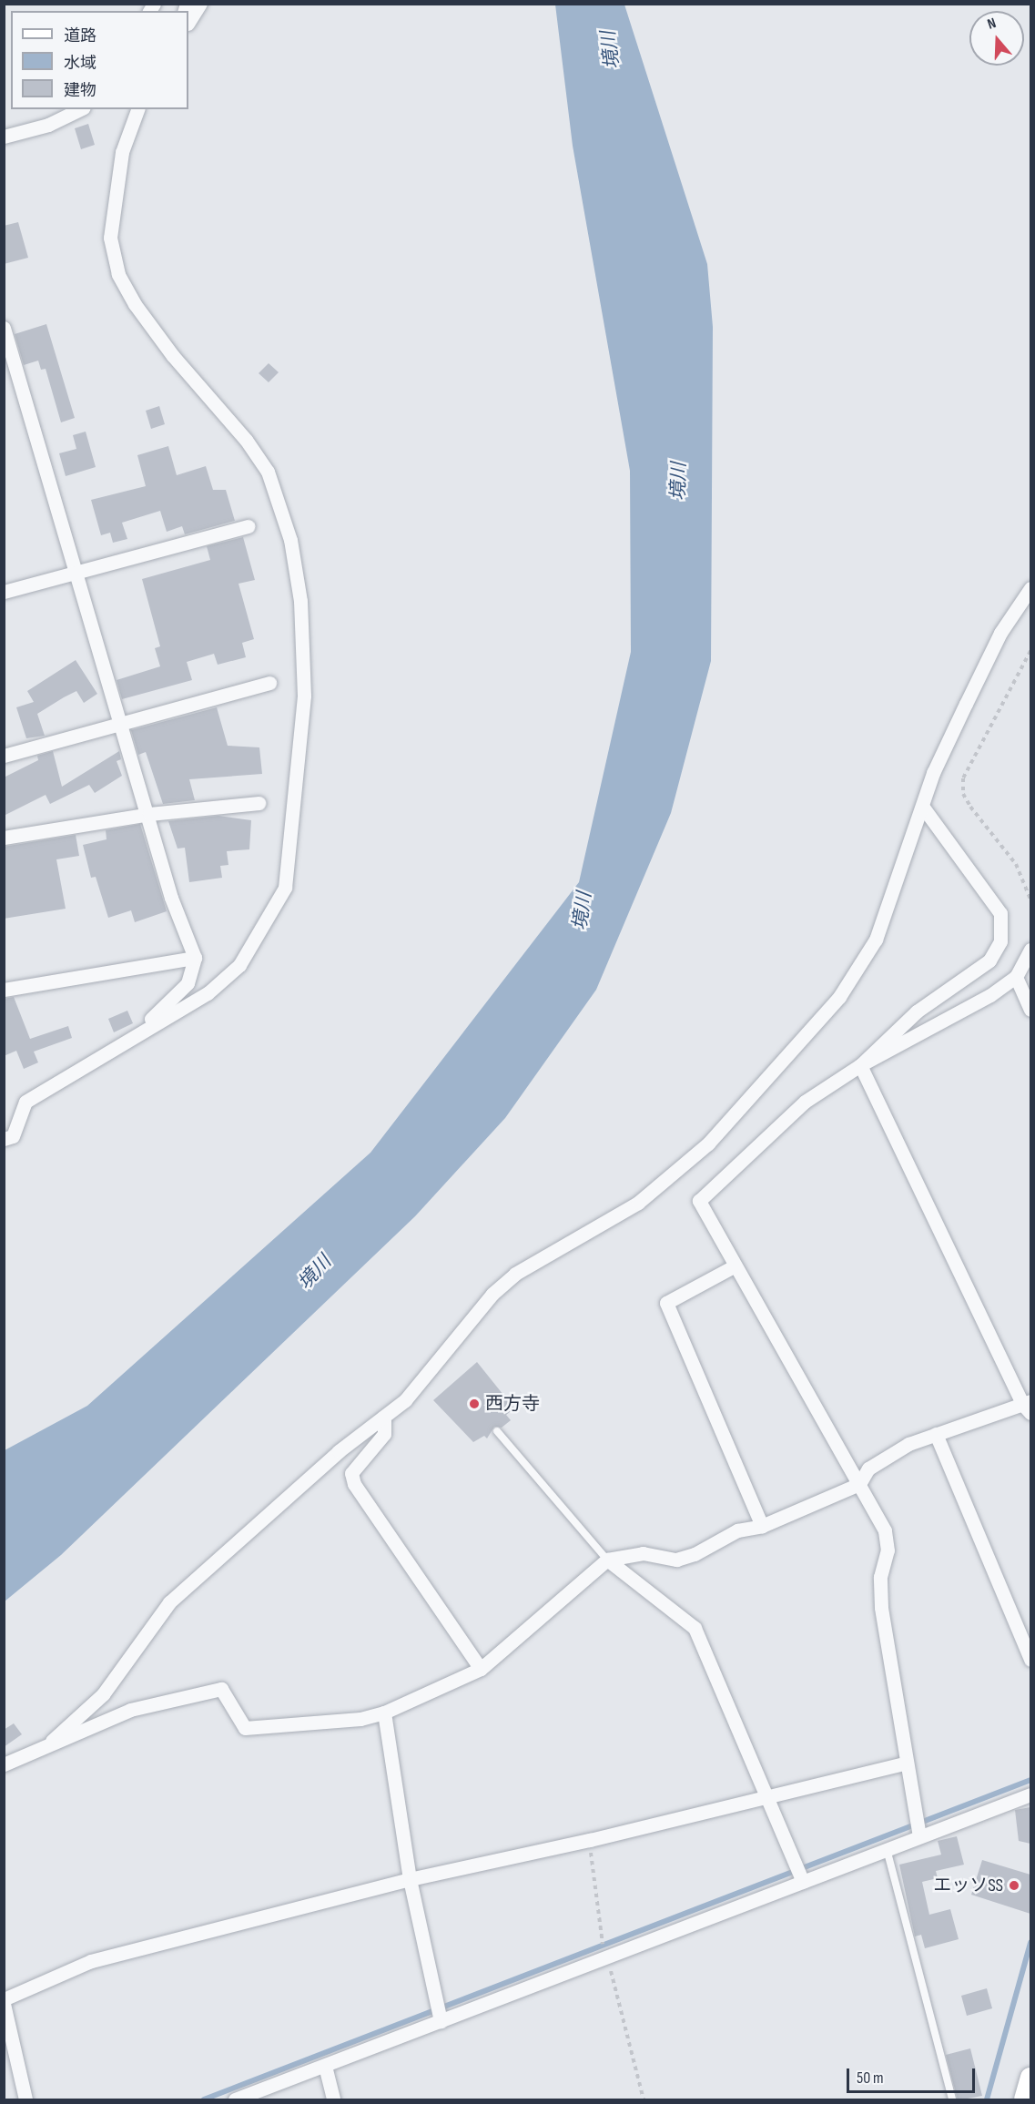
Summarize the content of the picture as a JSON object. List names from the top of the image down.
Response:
{
  "water": ["境川"],
  "places": ["西方寺", "エッソSS"],
  "legend": ["道路", "水域", "建物"],
  "scale_bar": "50 m",
  "north": "top"
}
